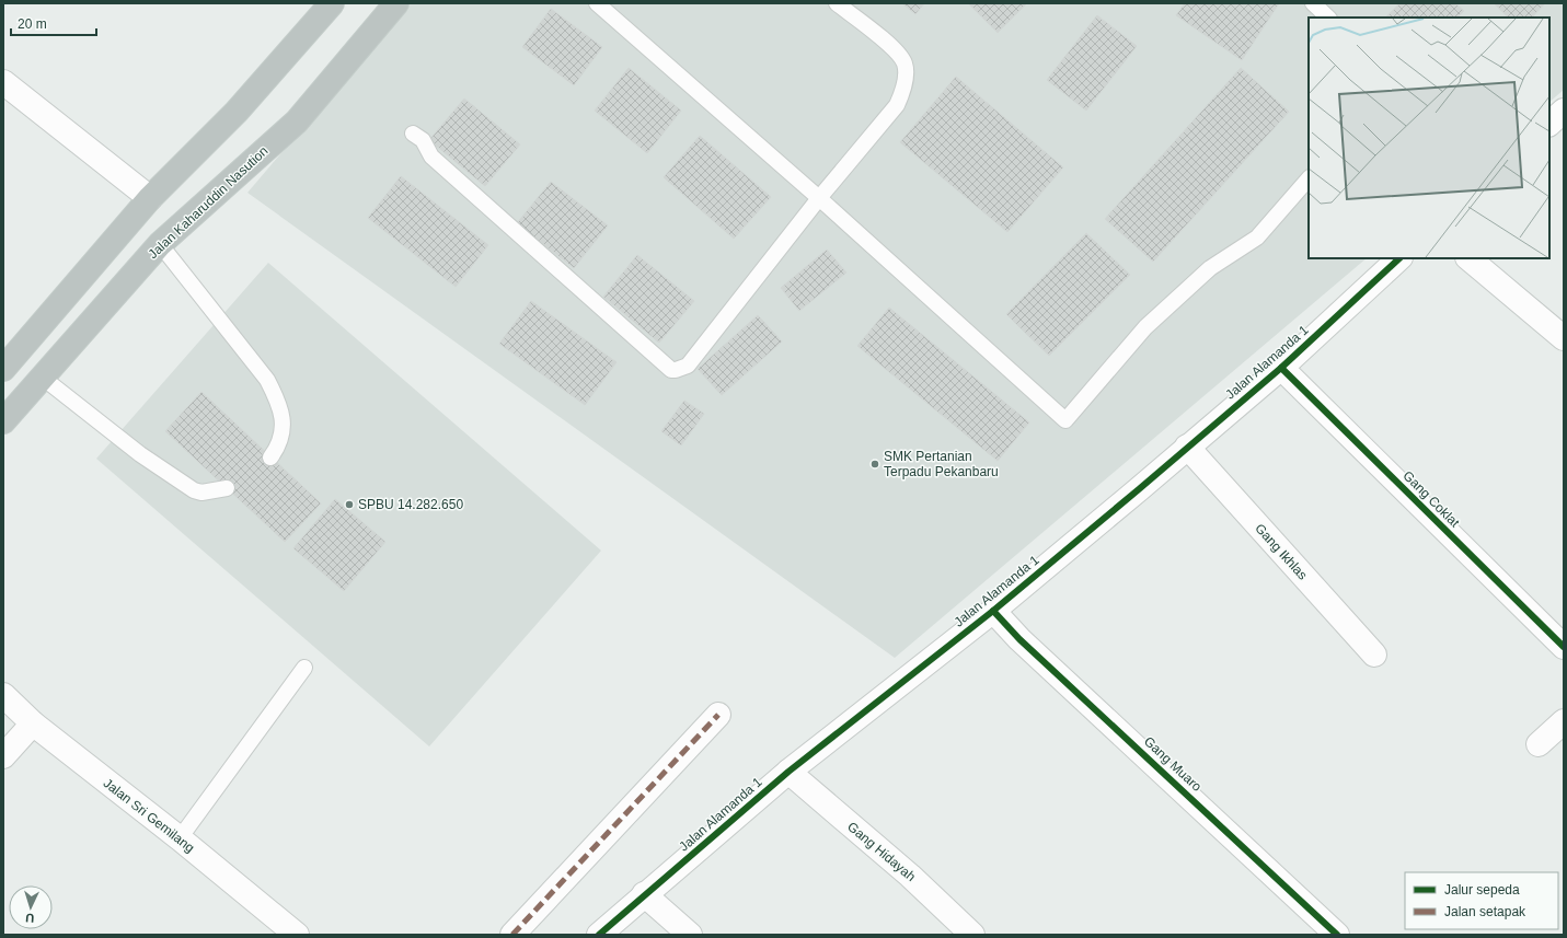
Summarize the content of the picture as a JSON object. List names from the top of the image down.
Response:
{
  "streets": {
    "highway": ["Jalan Kaharuddin Nasution"],
    "street": [
      "Jalan Alamanda 1",
      "Gang Coklat",
      "Gang Ikhlas",
      "Gang Muaro",
      "Jalan Sri Gemilang",
      "Gang Hidayah"
    ]
  },
  "crossings": [
    ["Jalan Alamanda 1", "Gang Coklat"],
    ["Jalan Alamanda 1", "Gang Ikhlas"],
    ["Jalan Alamanda 1", "Gang Muaro"],
    ["Jalan Alamanda 1", "Gang Hidayah"]
  ],
  "places": ["SMK Pertanian Terpadu Pekanbaru", "SPBU 14.282.650"],
  "legend": ["Jalur sepeda", "Jalan setapak"],
  "scale_bar": "20 m",
  "north": "bottom"
}
